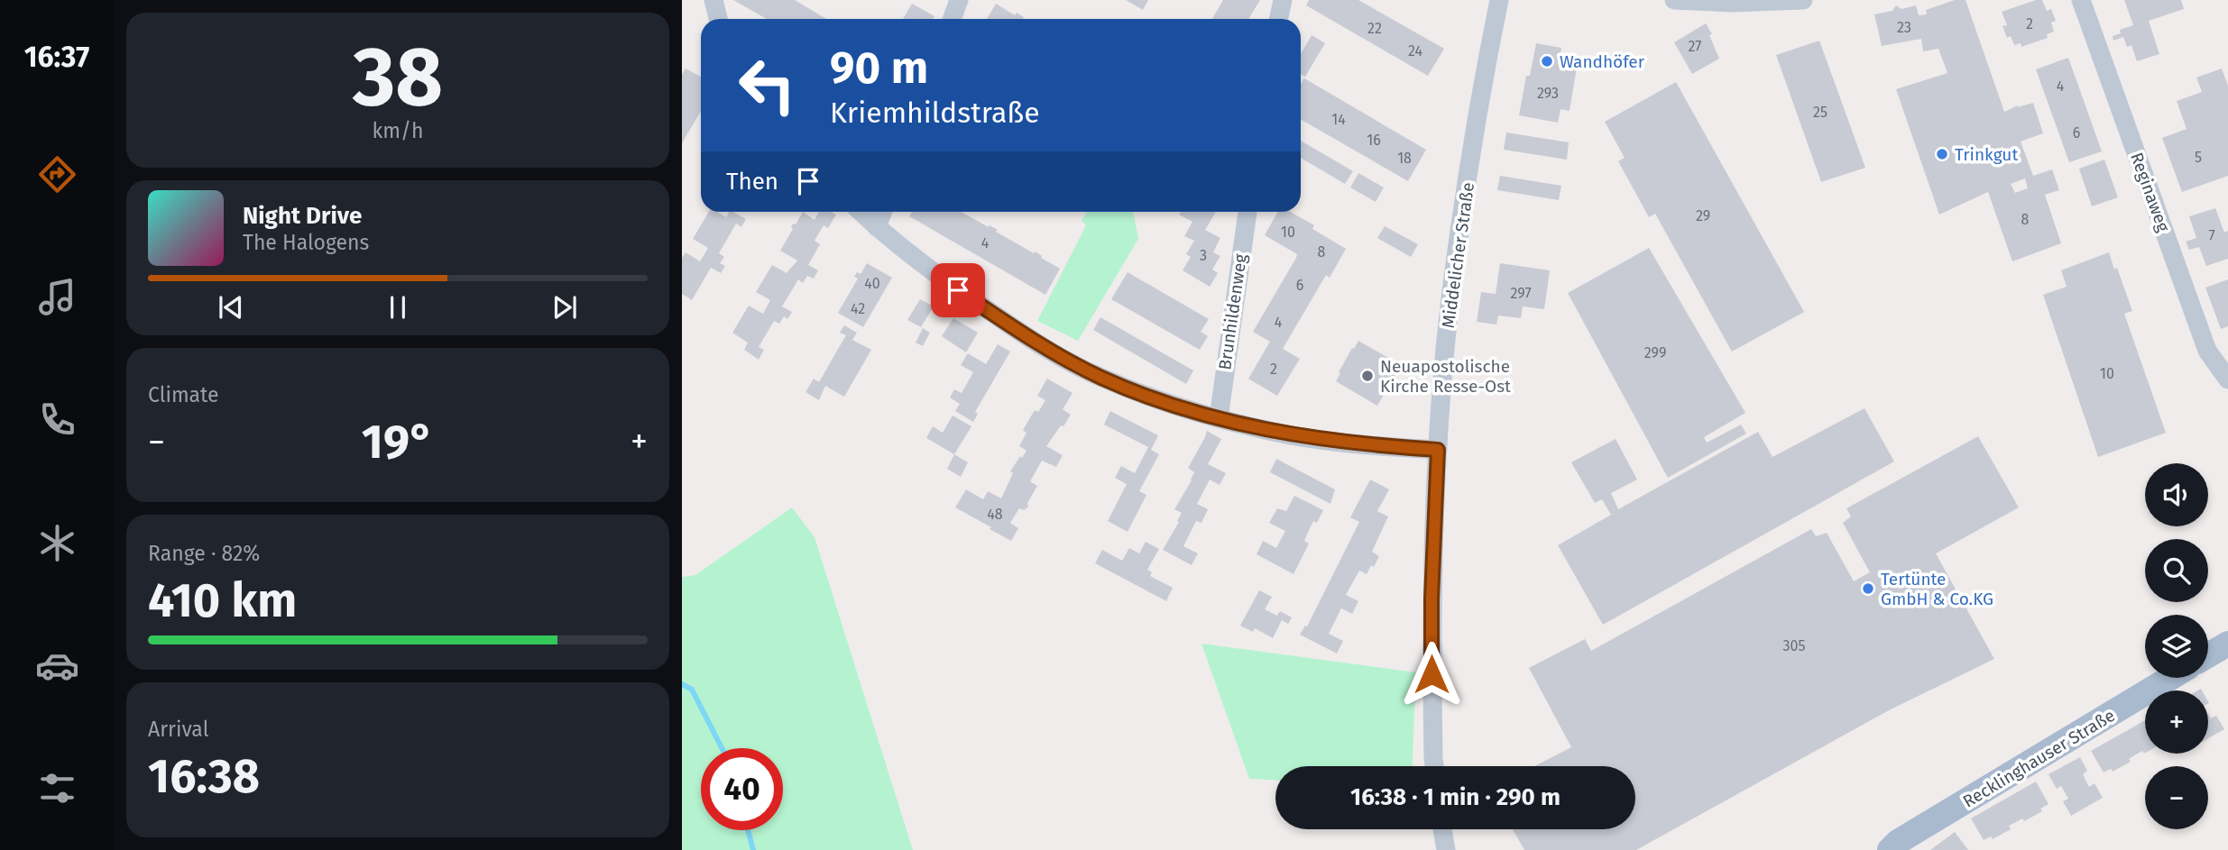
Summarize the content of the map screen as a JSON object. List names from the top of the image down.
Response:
{
  "streets": {
    "main road": ["Recklinghauser Straße"],
    "street": ["Reginaweg", "Middelicher Straße", "Brunhildenweg"]
  },
  "places": [
    "Wandhöfer",
    "Trinkgut",
    "Neuapostolische Kirche Resse-Ost",
    "Tertünte GmbH & Co.KG"
  ],
  "house_numbers": [
    "2",
    "23",
    "22",
    "27",
    "24",
    "4",
    "293",
    "25",
    "14",
    "6",
    "16",
    "5",
    "18",
    "29",
    "8",
    "10",
    "7",
    "4",
    "8",
    "3",
    "40",
    "6",
    "297",
    "42",
    "4",
    "299",
    "2",
    "10",
    "48",
    "305"
  ],
  "page": {
    "tabs": "16:37",
    "tile": [
      ["38", "km/h"],
      "Climate",
      ["Range · 82%", "410 km"],
      ["Arrival", "16:38"]
    ],
    "turn": ["90 m", "Kriemhildstraße"],
    "then": "Then",
    "song": ["Night Drive", "The Halogens"],
    "heat": ["−", "19°", "+"],
    "map_buttons": ["+", "−"],
    "limit": "40",
    "trip": "16:38 · 1 min · 290 m"
  }
}
